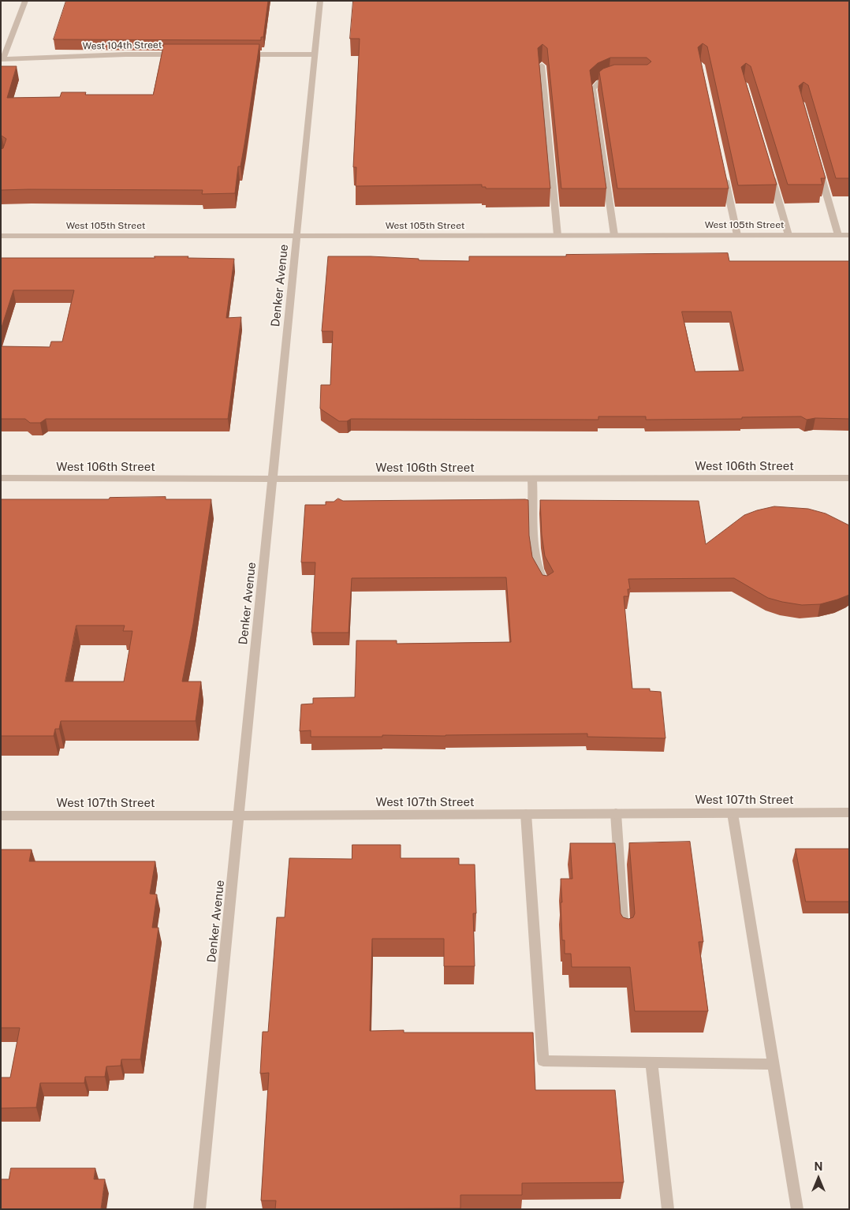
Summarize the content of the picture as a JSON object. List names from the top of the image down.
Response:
{
  "streets": {
    "street": [
      "West 104th Street",
      "West 105th Street",
      "Denker Avenue",
      "West 106th Street",
      "West 107th Street"
    ]
  },
  "crossings": [
    ["West 105th Street", "Denker Avenue"],
    ["Denker Avenue", "West 106th Street"],
    ["Denker Avenue", "West 107th Street"]
  ],
  "north": "top"
}
